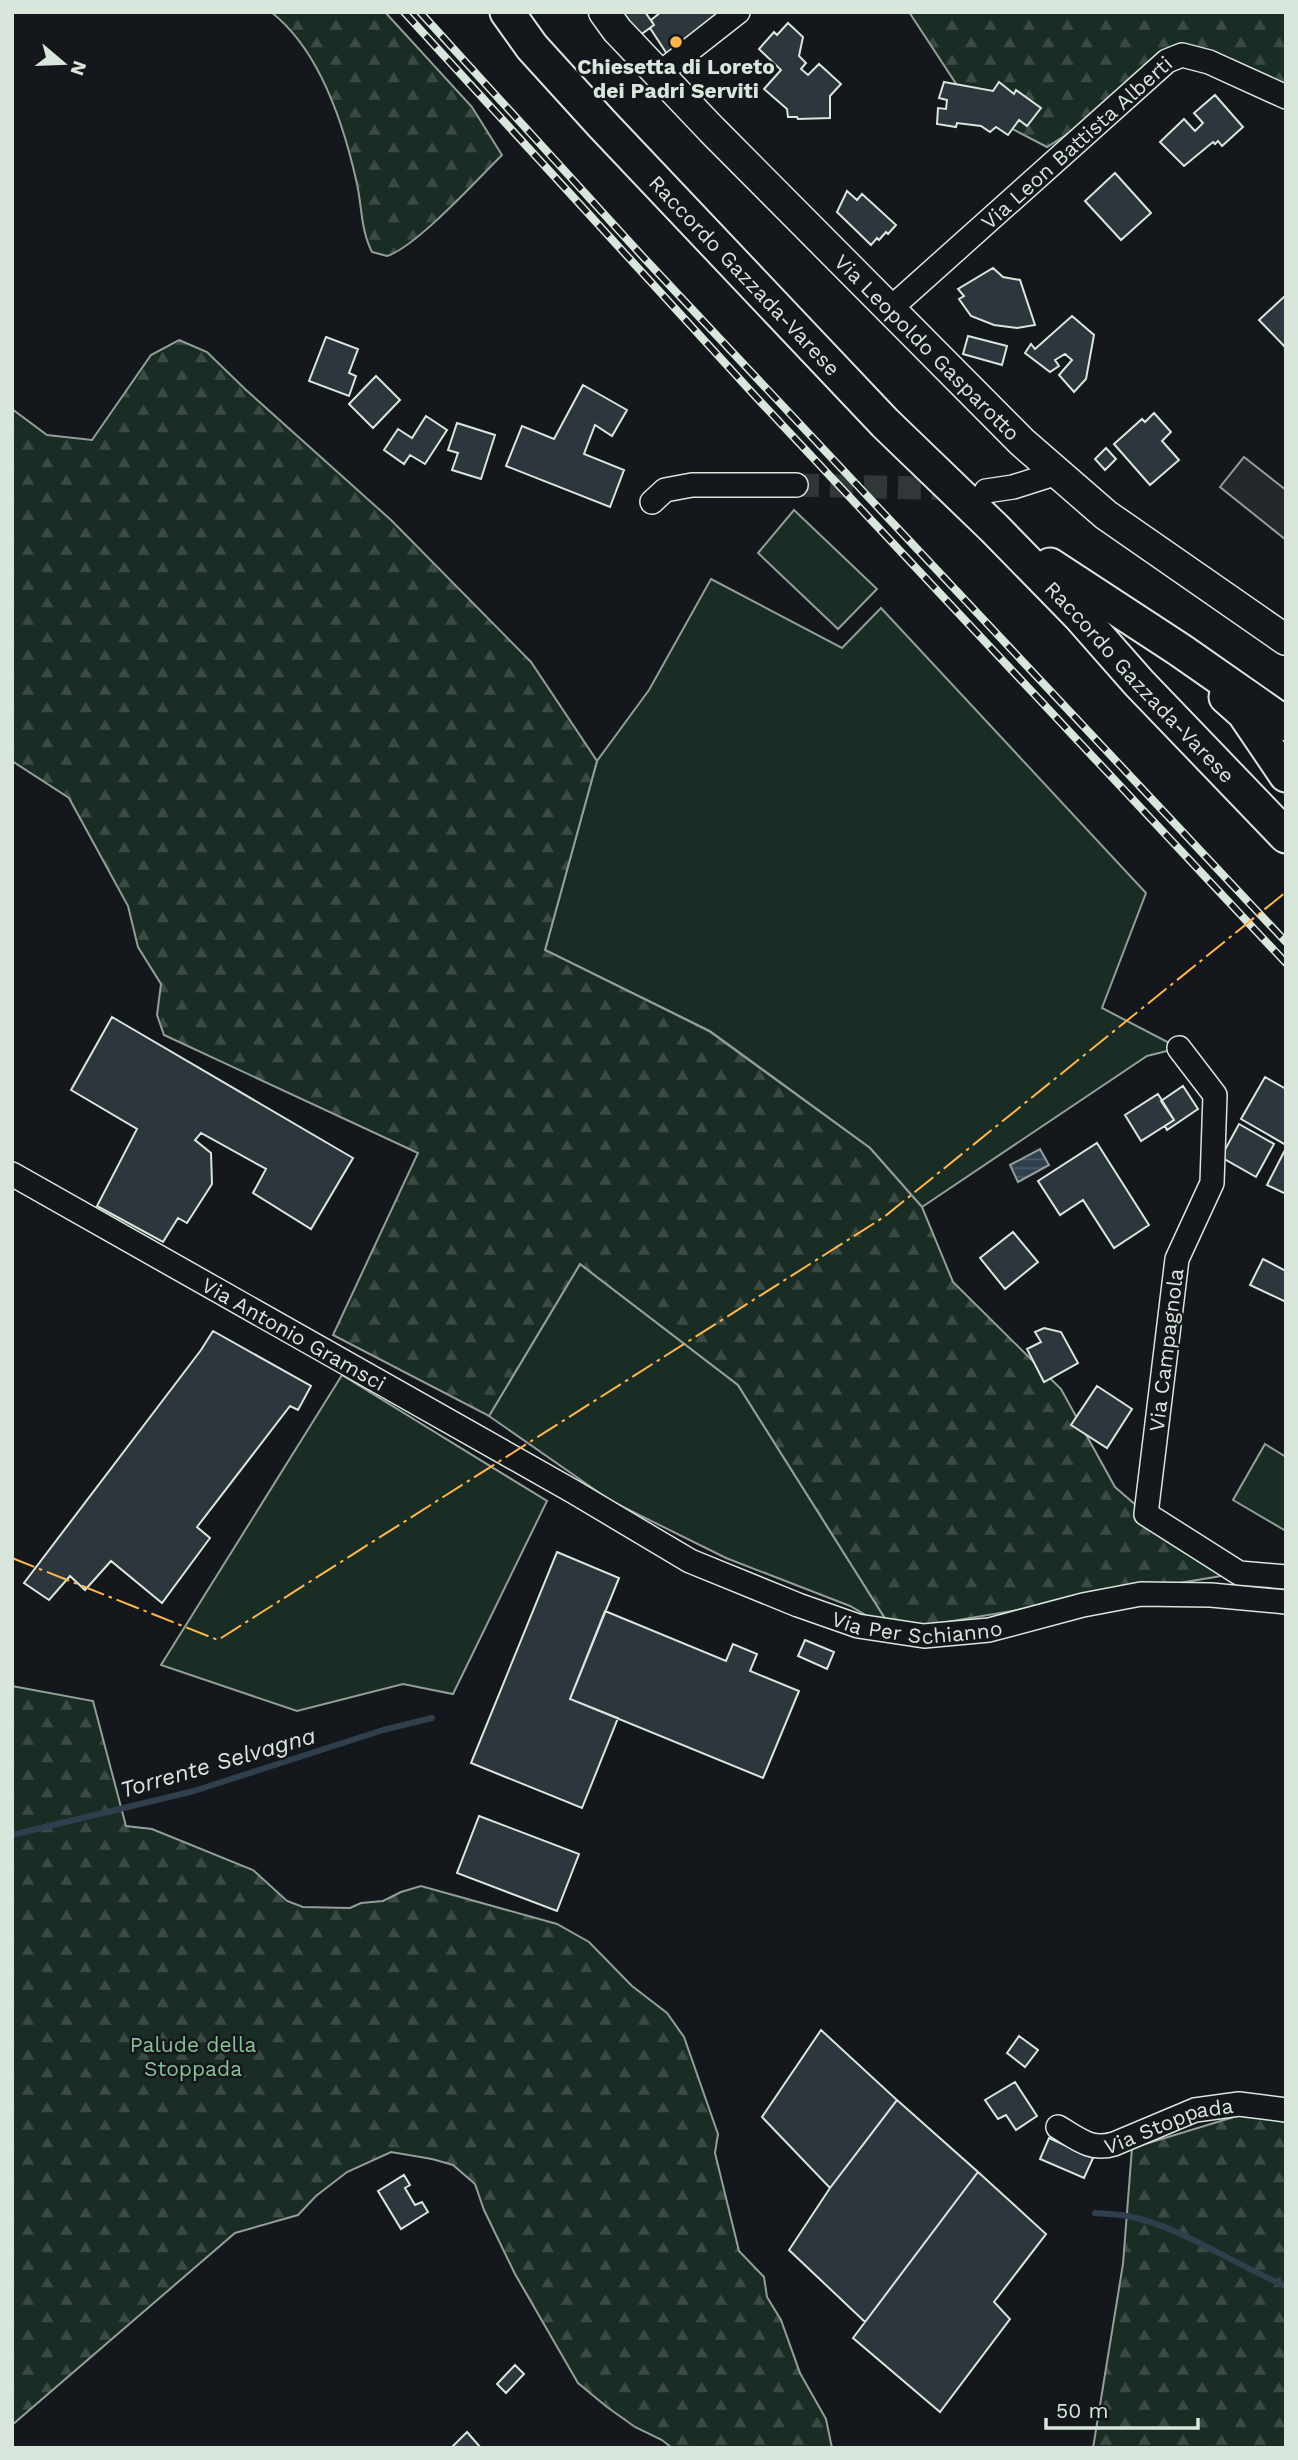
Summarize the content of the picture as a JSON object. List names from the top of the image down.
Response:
{
  "streets": {
    "highway": ["Raccordo Gazzada-Varese"],
    "main road": ["Via Leopoldo Gasparotto"],
    "street": [
      "Via Leon Battista Alberti",
      "Via Antonio Gramsci",
      "Via Campagnola",
      "Via Per Schianno",
      "Via Stoppada"
    ]
  },
  "crossings": [
    ["Via Leon Battista Alberti", "Via Leopoldo Gasparotto"],
    ["Via Antonio Gramsci", "Via Per Schianno"]
  ],
  "water": ["Torrente Selvagna"],
  "parks": ["Palude della Stoppada"],
  "places": ["Chiesetta di Loreto dei Padri Serviti"],
  "scale_bar": "50 m",
  "north": "right"
}
